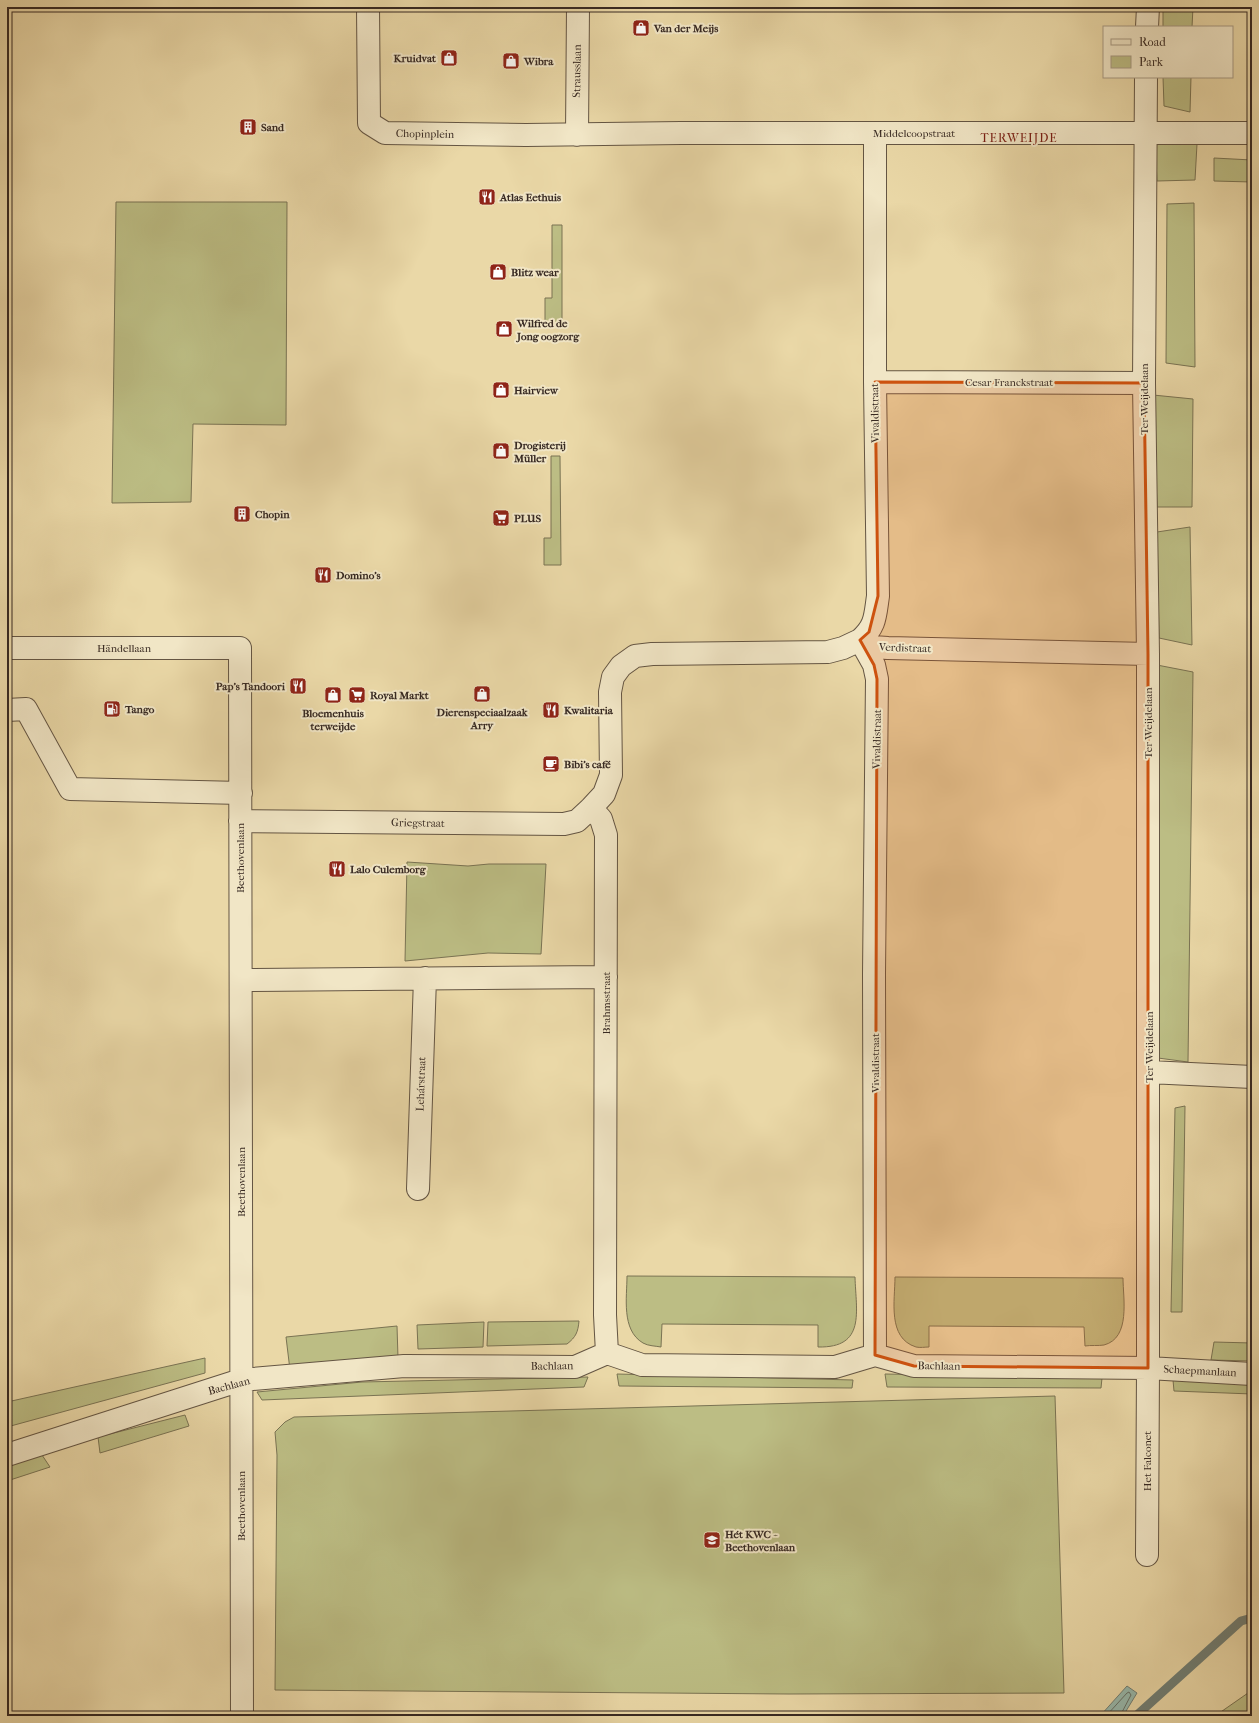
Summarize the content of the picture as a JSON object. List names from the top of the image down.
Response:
{
  "streets": {
    "street": [
      "Strausslaan",
      "Middelcoopstraat",
      "Chopinplein",
      "Cesar Franckstraat",
      "Ter Weijdelaan",
      "Vivaldistraat",
      "Händellaan",
      "Verdistraat",
      "Griegstraat",
      "Beethovenlaan",
      "Brahmsstraat",
      "Lehárstraat",
      "Bachlaan",
      "Schaepmanlaan",
      "Het Falconet"
    ]
  },
  "crossings": [
    ["Strausslaan", "Middelcoopstraat"],
    ["Strausslaan", "Chopinplein"],
    ["Middelcoopstraat", "Chopinplein"],
    ["Middelcoopstraat", "Ter Weijdelaan"],
    ["Middelcoopstraat", "Vivaldistraat"],
    ["Cesar Franckstraat", "Ter Weijdelaan"],
    ["Cesar Franckstraat", "Vivaldistraat"],
    ["Ter Weijdelaan", "Verdistraat"],
    ["Ter Weijdelaan", "Bachlaan"],
    ["Ter Weijdelaan", "Schaepmanlaan"],
    ["Ter Weijdelaan", "Het Falconet"],
    ["Vivaldistraat", "Verdistraat"],
    ["Vivaldistraat", "Bachlaan"],
    ["Händellaan", "Beethovenlaan"],
    ["Griegstraat", "Beethovenlaan"],
    ["Griegstraat", "Brahmsstraat"],
    ["Beethovenlaan", "Bachlaan"],
    ["Brahmsstraat", "Bachlaan"],
    ["Bachlaan", "Schaepmanlaan"],
    ["Bachlaan", "Het Falconet"],
    ["Schaepmanlaan", "Het Falconet"]
  ],
  "districts": ["TERWEIJDE"],
  "places": {
    "shop": [
      "Van der Meijs",
      "Kruidvat",
      "Wibra",
      "Blitz wear",
      "Wilfred de Jong oogzorg",
      "Hairview",
      "Drogisterij Müller",
      "Dierenspeciaalzaak Arry",
      "Bloemenhuis terweijde"
    ],
    "building": ["Sand", "Chopin"],
    "restaurant": [
      "Atlas Eethuis",
      "Domino's",
      "Pap's Tandoori",
      "Kwalitaria",
      "Lalo Culemborg"
    ],
    "supermarket": ["PLUS", "Royal Markt"],
    "fuel station": ["Tango"],
    "cafe": ["Bibi's café"],
    "school or university": ["Hét KWC - Beethovenlaan"]
  },
  "legend": ["Road", "Park"]
}
